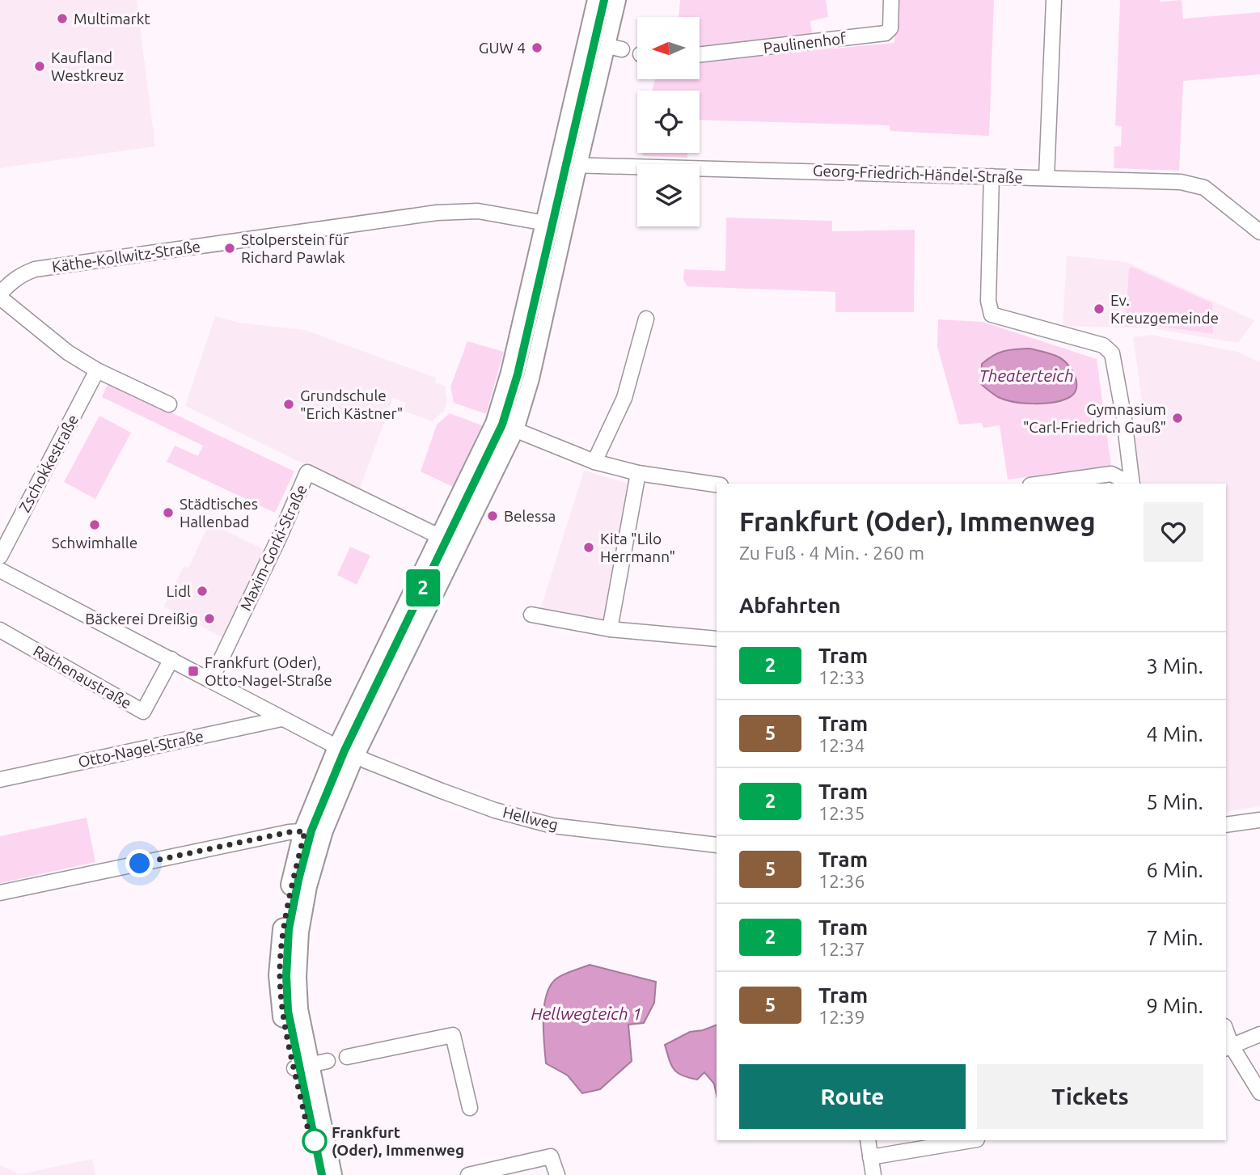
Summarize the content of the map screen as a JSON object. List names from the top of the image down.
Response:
{
  "streets": {
    "street": [
      "Paulinenhof",
      "Georg-Friedrich-Händel-Straße",
      "Käthe-Kollwitz-Straße",
      "Zschokkestraße",
      "Maxim-Gorki-Straße",
      "Rathenaustraße",
      "Otto-Nagel-Straße",
      "Hellweg"
    ]
  },
  "water": ["Theaterteich", "Hellwegteich 1"],
  "places": {
    "other": [
      "Multimarkt",
      "GUW 4",
      "Kaufland Westkreuz",
      "Stolperstein für Richard Pawlak",
      "Ev. Kreuzgemeinde",
      "Grundschule \"Erich Kästner\"",
      "Gymnasium \"Carl-Friedrich Gauß\"",
      "Städtisches Hallenbad",
      "Belessa",
      "Schwimhalle",
      "Kita \"Lilo Herrmann\"",
      "Lidl",
      "Bäckerei Dreißig",
      "Frankfurt (Oder), Immenweg"
    ],
    "transit": ["Frankfurt (Oder), Otto-Nagel-Straße"]
  },
  "lines": ["tram line 2"],
  "north": "left",
  "page": {
    "on_map": "2",
    "heading": [
      ["Frankfurt (Oder), Immenweg", "Zu Fuß · 4 Min. · 260 m"],
      "Abfahrten"
    ],
    "list": [
      {
        "mark": "2",
        "name": "Tram",
        "note": "12:33",
        "value": "3 Min."
      },
      {
        "mark": "5",
        "name": "Tram",
        "note": "12:34",
        "value": "4 Min."
      },
      {
        "mark": "2",
        "name": "Tram",
        "note": "12:35",
        "value": "5 Min."
      },
      {
        "mark": "5",
        "name": "Tram",
        "note": "12:36",
        "value": "6 Min."
      },
      {
        "mark": "2",
        "name": "Tram",
        "note": "12:37",
        "value": "7 Min."
      },
      {
        "mark": "5",
        "name": "Tram",
        "note": "12:39",
        "value": "9 Min."
      }
    ],
    "buttons": ["Route", "Tickets"]
  }
}
